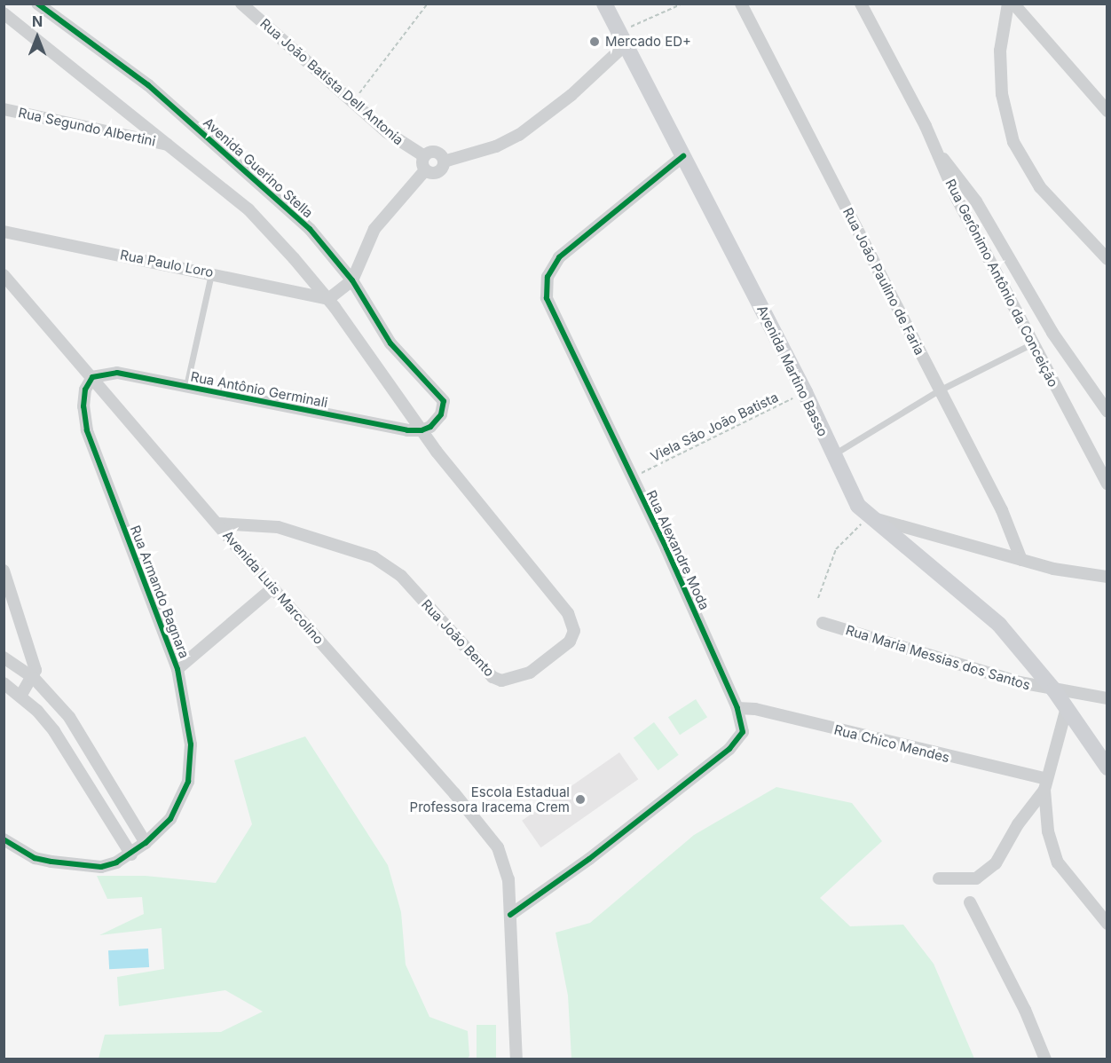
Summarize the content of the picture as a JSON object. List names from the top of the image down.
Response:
{
  "streets": {
    "street": [
      "Rua João Batista Dell Antonia",
      "Rua Segundo Albertini",
      "Avenida Guerino Stella",
      "Rua Paulo Loro",
      "Rua João Paulino de Faria",
      "Rua Gerônimo Antônio da Conceição",
      "Avenida Martino Basso",
      "Rua Antônio Germinali",
      "Rua Alexandre Moda",
      "Avenida Luis Marcolino",
      "Rua Armando Bagnara",
      "Rua João Bento",
      "Rua Maria Messias dos Santos",
      "Rua Chico Mendes"
    ],
    "path": ["Viela São João Batista"]
  },
  "crossings": [
    ["Avenida Guerino Stella", "Rua Antônio Germinali"],
    ["Avenida Guerino Stella", "Rua João Bento"],
    ["Avenida Martino Basso", "Viela São João Batista"],
    ["Avenida Martino Basso", "Rua Alexandre Moda"],
    ["Avenida Martino Basso", "Rua Maria Messias dos Santos"],
    ["Rua Antônio Germinali", "Avenida Luis Marcolino"],
    ["Rua Antônio Germinali", "Rua Armando Bagnara"],
    ["Rua Antônio Germinali", "Rua João Bento"],
    ["Viela São João Batista", "Rua Alexandre Moda"],
    ["Rua Alexandre Moda", "Avenida Luis Marcolino"],
    ["Rua Alexandre Moda", "Rua Chico Mendes"],
    ["Avenida Luis Marcolino", "Rua Armando Bagnara"],
    ["Avenida Luis Marcolino", "Rua João Bento"]
  ],
  "places": ["Mercado ED+", "Escola Estadual Professora Iracema Crem"],
  "north": "top"
}
